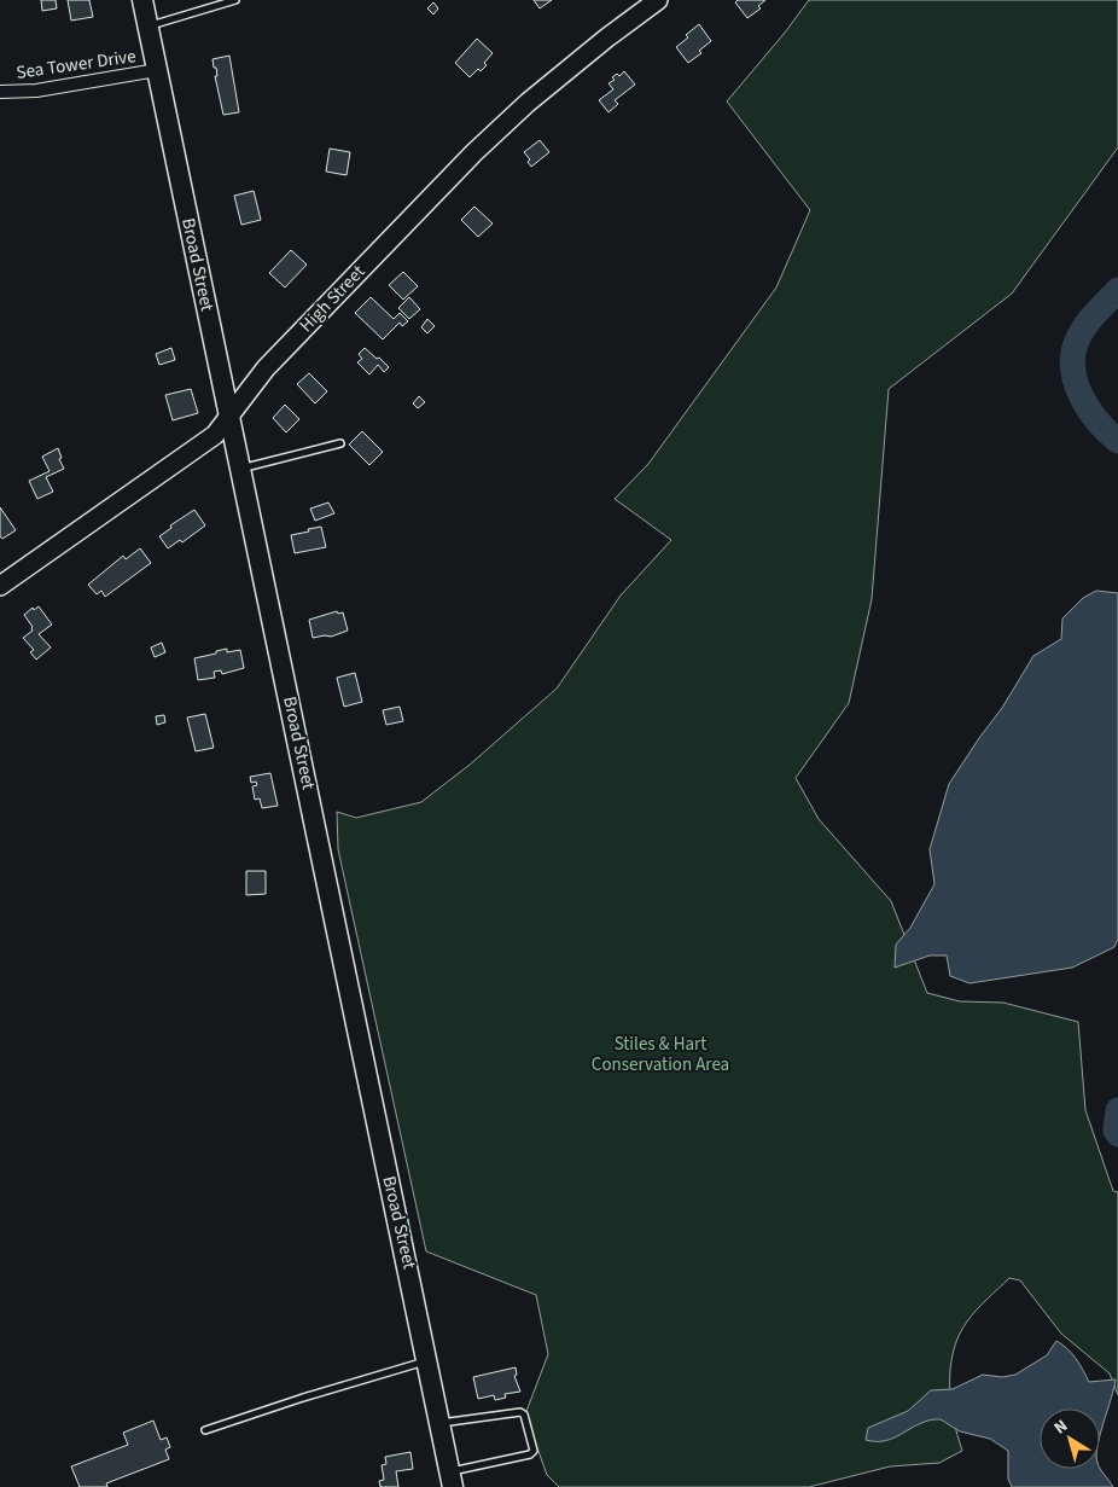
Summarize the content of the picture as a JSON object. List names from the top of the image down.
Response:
{
  "streets": {
    "main road": ["Broad Street"],
    "street": ["Sea Tower Drive", "High Street"]
  },
  "crossings": [
    ["Sea Tower Drive", "Broad Street"],
    ["Broad Street", "High Street"]
  ],
  "parks": ["Stiles & Hart Conservation Area"],
  "north": "top left"
}
